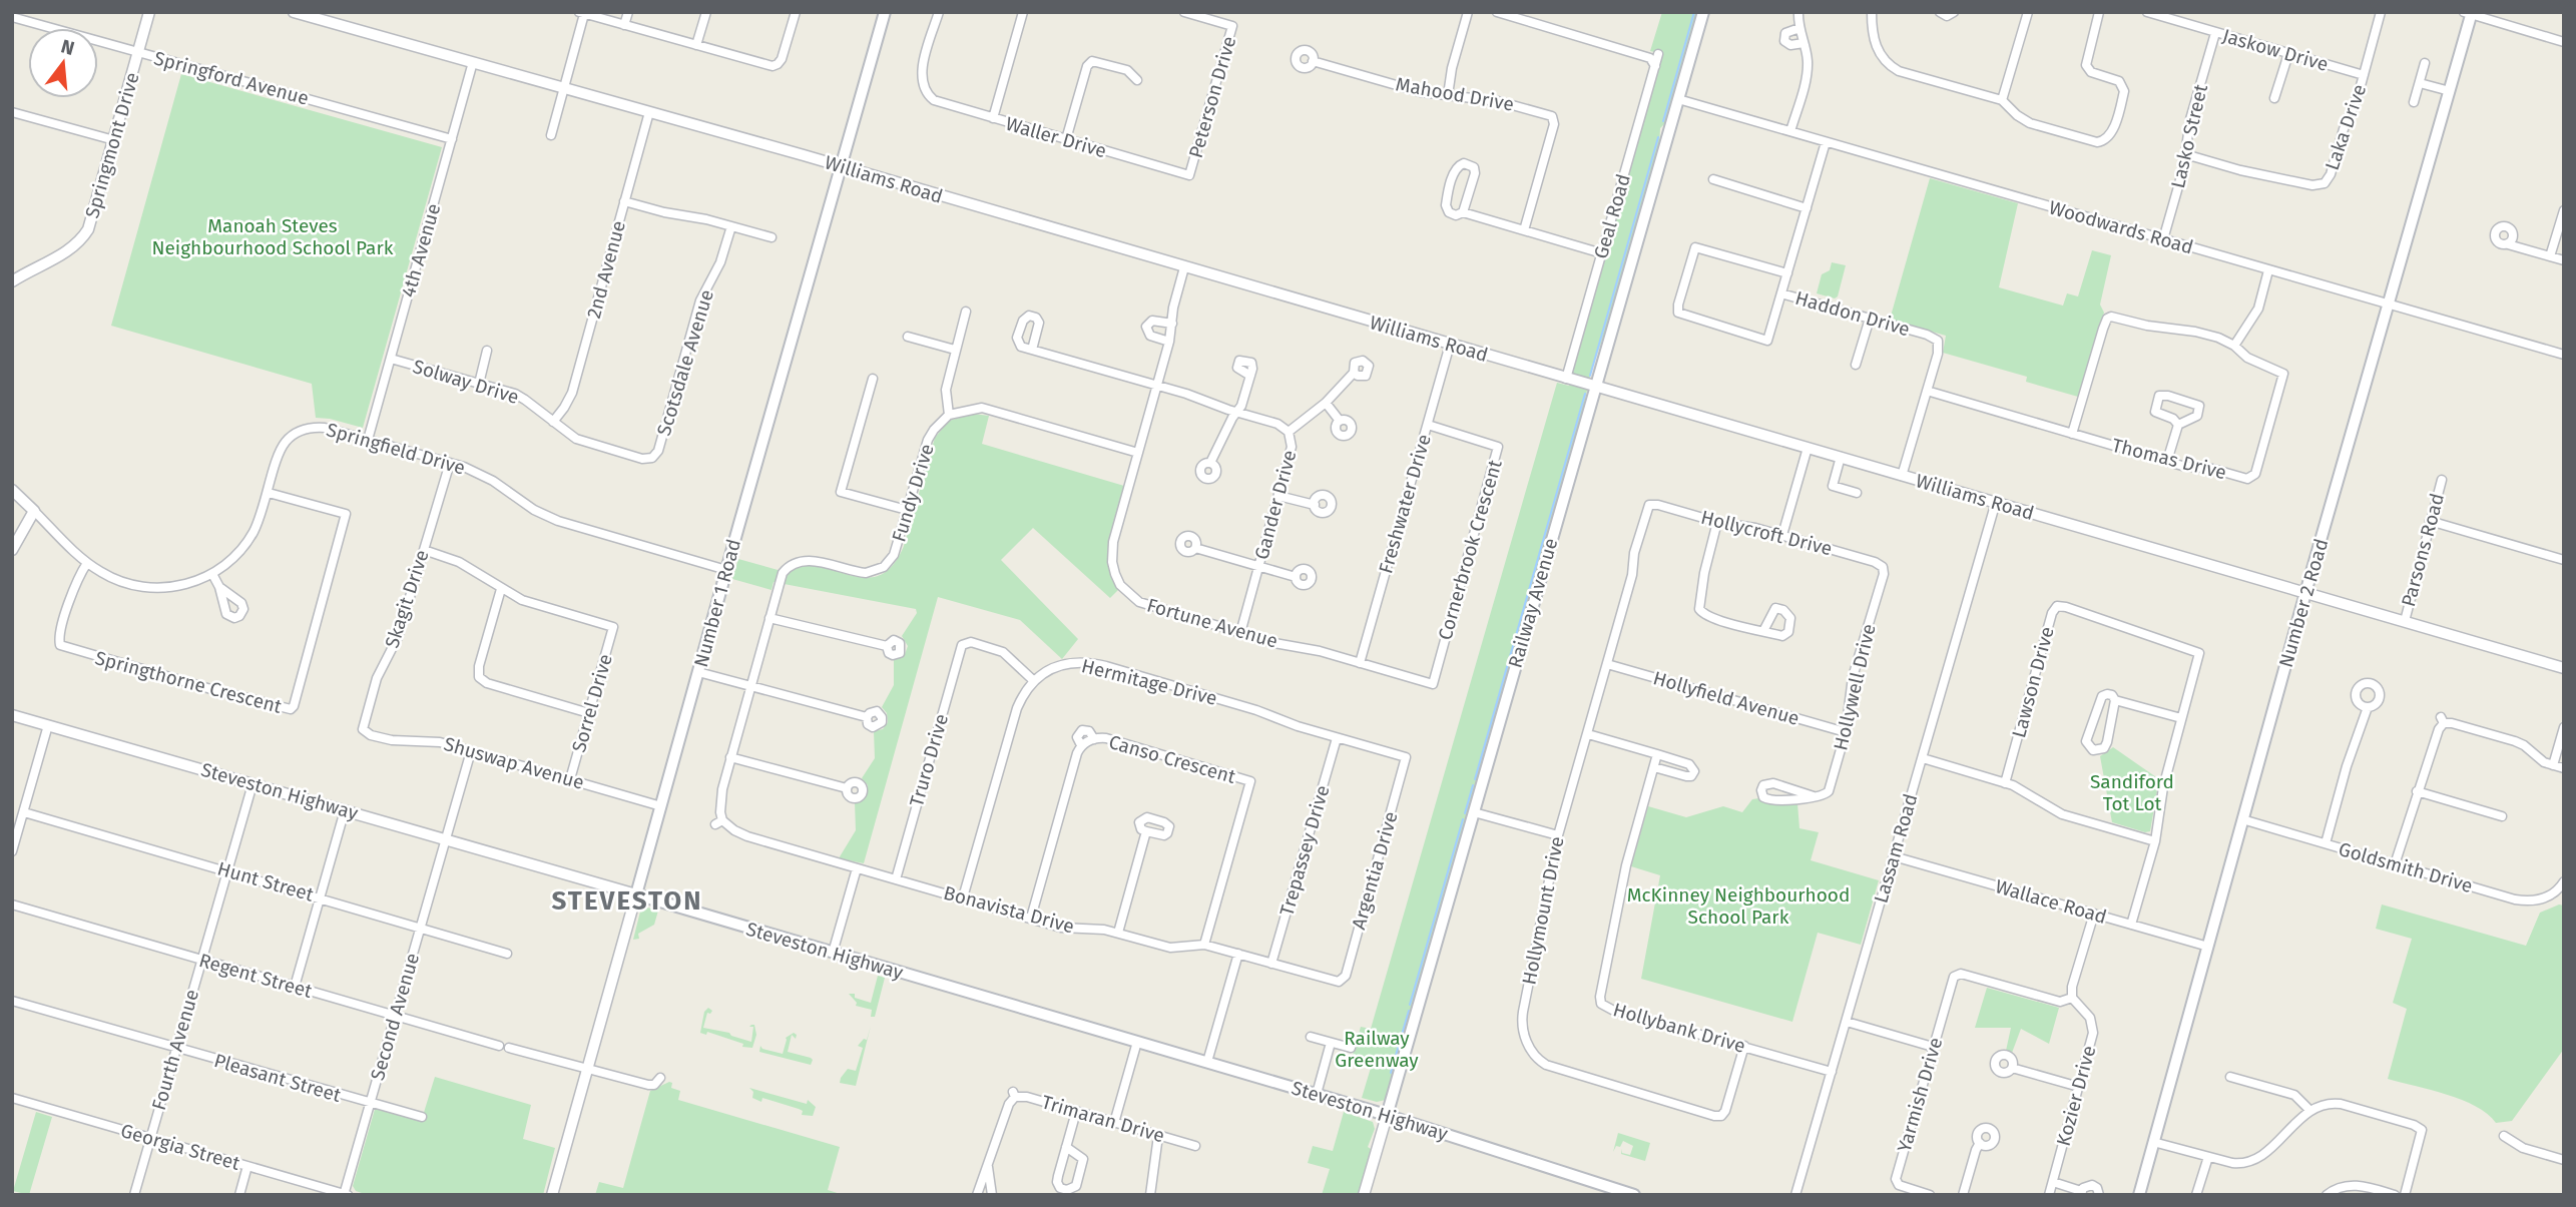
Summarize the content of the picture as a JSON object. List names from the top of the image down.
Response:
{
  "streets": {
    "main road": [
      "Number 1 Road",
      "Railway Avenue",
      "Number 2 Road",
      "Steveston Highway"
    ],
    "street": [
      "Jaskow Drive",
      "Springford Avenue",
      "Mahood Drive",
      "Peterson Drive",
      "Laka Drive",
      "Lasko Street",
      "Waller Drive",
      "Springmont Drive",
      "Williams Road",
      "Geal Road",
      "Woodwards Road",
      "4th Avenue",
      "2nd Avenue",
      "Haddon Drive",
      "Scotsdale Avenue",
      "Solway Drive",
      "Springfield Drive",
      "Thomas Drive",
      "Fundy Drive",
      "Freshwater Drive",
      "Gander Drive",
      "Hollycroft Drive",
      "Cornerbrook Crescent",
      "Parsons Road",
      "Skagit Drive",
      "Fortune Avenue",
      "Springthorne Crescent",
      "Hermitage Drive",
      "Lawson Drive",
      "Hollywell Drive",
      "Hollyfield Avenue",
      "Sorrel Drive",
      "Canso Crescent",
      "Truro Drive",
      "Shuswap Avenue",
      "Lassam Road",
      "Trepassey Drive",
      "Goldsmith Drive",
      "Argentia Drive",
      "Hunt Street",
      "Wallace Road",
      "Bonavista Drive",
      "Hollymount Drive",
      "Regent Street",
      "Second Avenue",
      "Hollybank Drive",
      "Fourth Avenue",
      "Pleasant Street",
      "Yarmish Drive",
      "Kozier Drive",
      "Trimaran Drive",
      "Georgia Street"
    ]
  },
  "crossings": [
    ["Jaskow Drive", "Laka Drive"],
    ["Jaskow Drive", "Lasko Street"],
    ["Springford Avenue", "Springmont Drive"],
    ["Springford Avenue", "4th Avenue"],
    ["Peterson Drive", "Waller Drive"],
    ["Laka Drive", "Lasko Street"],
    ["Lasko Street", "Woodwards Road"],
    ["Williams Road", "Geal Road"],
    ["Williams Road", "4th Avenue"],
    ["Williams Road", "2nd Avenue"],
    ["Williams Road", "Haddon Drive"],
    ["Williams Road", "Freshwater Drive"],
    ["Williams Road", "Parsons Road"],
    ["Williams Road", "Number 1 Road"],
    ["Williams Road", "Railway Avenue"],
    ["Williams Road", "Number 2 Road"],
    ["Williams Road", "Fortune Avenue"],
    ["Williams Road", "Lassam Road"],
    ["Woodwards Road", "Haddon Drive"],
    ["Woodwards Road", "Railway Avenue"],
    ["Woodwards Road", "Number 2 Road"],
    ["4th Avenue", "Solway Drive"],
    ["4th Avenue", "Springfield Drive"],
    ["2nd Avenue", "Solway Drive"],
    ["Haddon Drive", "Thomas Drive"],
    ["Scotsdale Avenue", "Solway Drive"],
    ["Springfield Drive", "Skagit Drive"],
    ["Springfield Drive", "Number 1 Road"],
    ["Springfield Drive", "Springthorne Crescent"],
    ["Fundy Drive", "Bonavista Drive"],
    ["Freshwater Drive", "Cornerbrook Crescent"],
    ["Freshwater Drive", "Fortune Avenue"],
    ["Gander Drive", "Fortune Avenue"],
    ["Hollycroft Drive", "Hollywell Drive"],
    ["Hollycroft Drive", "Hollymount Drive"],
    ["Cornerbrook Crescent", "Fortune Avenue"],
    ["Skagit Drive", "Shuswap Avenue"],
    ["Number 1 Road", "Shuswap Avenue"],
    ["Number 1 Road", "Steveston Highway"],
    ["Railway Avenue", "Steveston Highway"],
    ["Number 2 Road", "Goldsmith Drive"],
    ["Number 2 Road", "Wallace Road"],
    ["Hermitage Drive", "Truro Drive"],
    ["Hermitage Drive", "Trepassey Drive"],
    ["Hermitage Drive", "Argentia Drive"],
    ["Hollywell Drive", "Hollyfield Avenue"],
    ["Hollyfield Avenue", "Hollymount Drive"],
    ["Sorrel Drive", "Shuswap Avenue"],
    ["Canso Crescent", "Bonavista Drive"],
    ["Truro Drive", "Bonavista Drive"],
    ["Steveston Highway", "Second Avenue"],
    ["Steveston Highway", "Fourth Avenue"],
    ["Lassam Road", "Wallace Road"],
    ["Lassam Road", "Hollybank Drive"],
    ["Trepassey Drive", "Bonavista Drive"],
    ["Argentia Drive", "Bonavista Drive"],
    ["Hunt Street", "Second Avenue"],
    ["Hunt Street", "Fourth Avenue"],
    ["Hollymount Drive", "Hollybank Drive"],
    ["Regent Street", "Second Avenue"],
    ["Regent Street", "Fourth Avenue"],
    ["Second Avenue", "Pleasant Street"],
    ["Second Avenue", "Georgia Street"],
    ["Fourth Avenue", "Pleasant Street"],
    ["Fourth Avenue", "Georgia Street"],
    ["Yarmish Drive", "Kozier Drive"]
  ],
  "districts": ["STEVESTON"],
  "parks": [
    "Manoah Steves Neighbourhood School Park",
    "Sandiford Tot Lot",
    "McKinney Neighbourhood School Park",
    "Railway Greenway"
  ],
  "north": "top"
}
